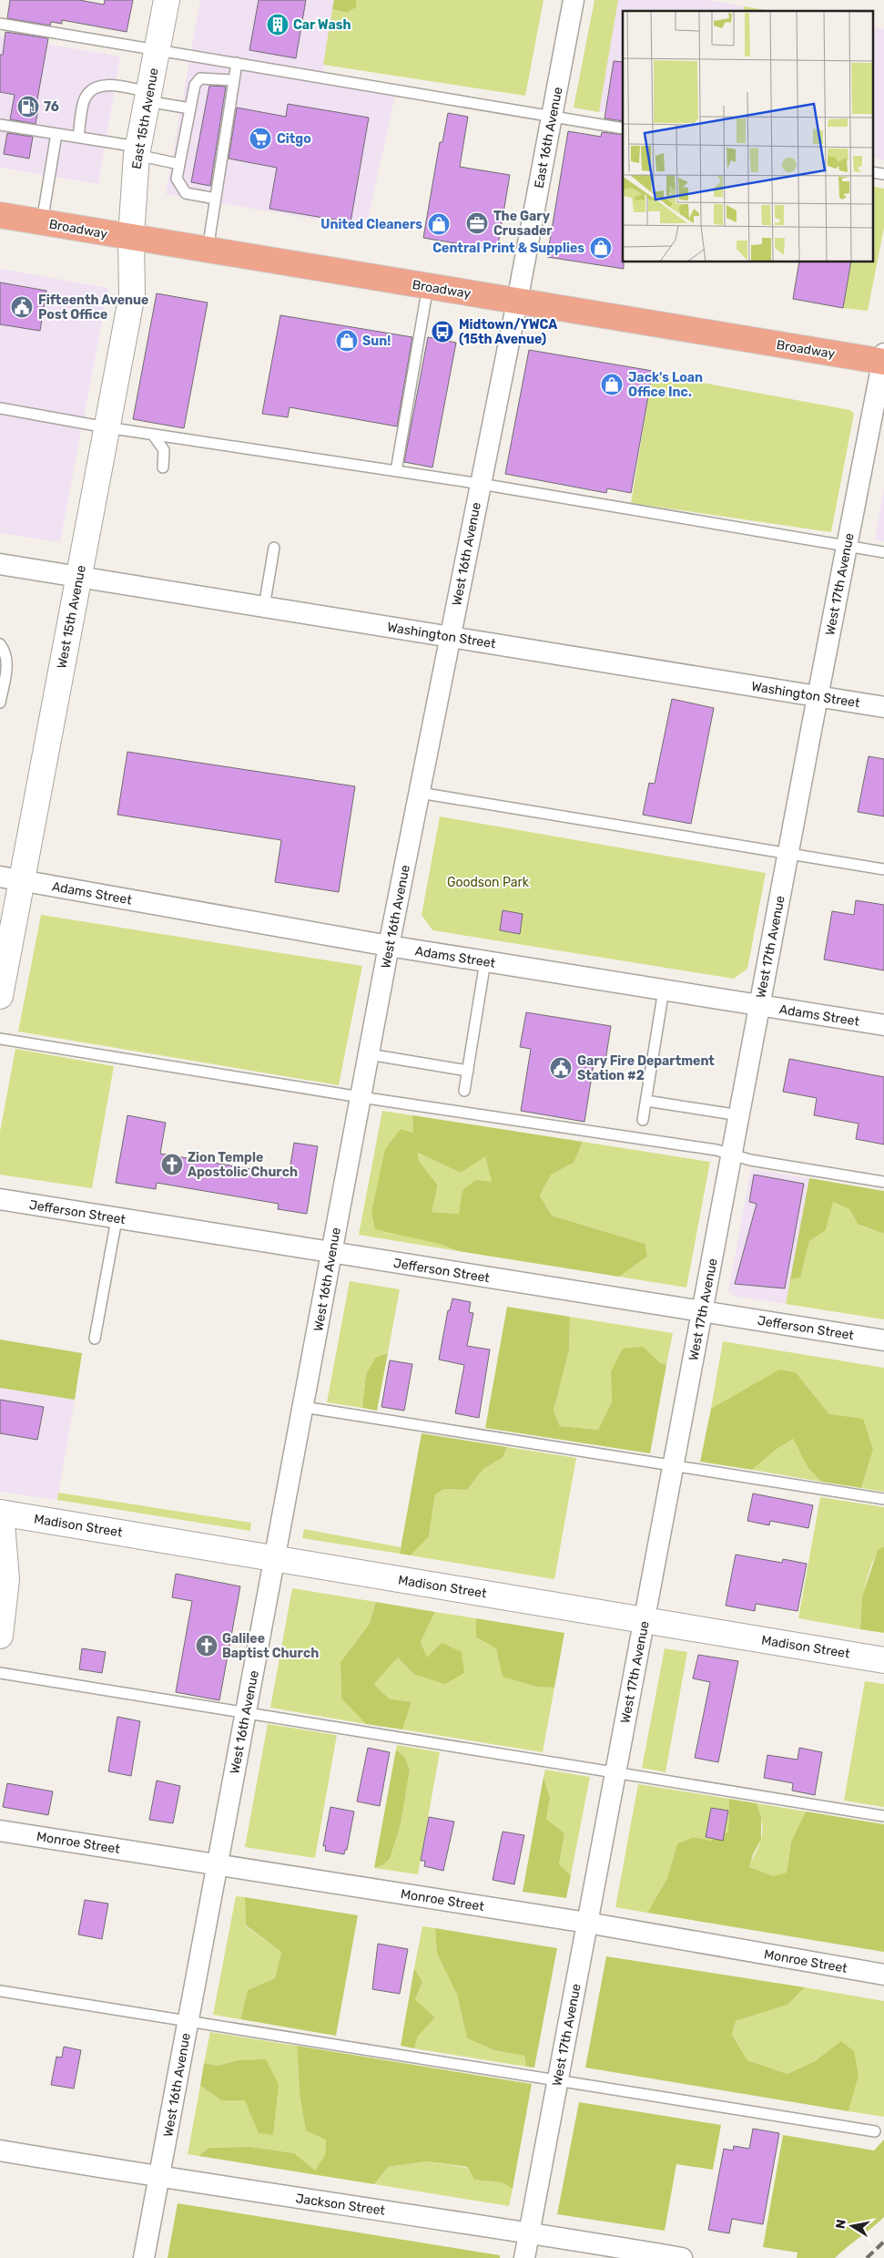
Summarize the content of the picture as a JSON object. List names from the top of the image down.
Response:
{
  "streets": {
    "main road": [
      "East 15th Avenue",
      "Broadway",
      "West 15th Avenue",
      "Madison Street"
    ],
    "street": [
      "East 16th Avenue",
      "West 16th Avenue",
      "West 17th Avenue",
      "Washington Street",
      "Adams Street",
      "Jefferson Street",
      "Monroe Street",
      "Jackson Street"
    ]
  },
  "crossings": [
    ["East 15th Avenue", "Broadway"],
    ["East 15th Avenue", "West 15th Avenue"],
    ["East 16th Avenue", "Broadway"],
    ["East 16th Avenue", "West 16th Avenue"],
    ["Broadway", "West 16th Avenue"],
    ["Broadway", "West 17th Avenue"],
    ["Broadway", "West 15th Avenue"],
    ["West 16th Avenue", "Washington Street"],
    ["West 16th Avenue", "Adams Street"],
    ["West 16th Avenue", "Jefferson Street"],
    ["West 16th Avenue", "Madison Street"],
    ["West 16th Avenue", "Monroe Street"],
    ["West 16th Avenue", "Jackson Street"],
    ["West 17th Avenue", "Washington Street"],
    ["West 17th Avenue", "Adams Street"],
    ["West 17th Avenue", "Jefferson Street"],
    ["West 17th Avenue", "Madison Street"],
    ["West 17th Avenue", "Monroe Street"],
    ["West 17th Avenue", "Jackson Street"],
    ["West 15th Avenue", "Washington Street"],
    ["West 15th Avenue", "Adams Street"]
  ],
  "parks": ["Goodson Park"],
  "places": {
    "building": ["Car Wash"],
    "fuel station": ["76"],
    "supermarket": ["Citgo"],
    "office": ["The Gary Crusader"],
    "shop": [
      "United Cleaners",
      "Central Print & Supplies",
      "Sun!",
      "Jack's Loan Office Inc."
    ],
    "public building": ["Fifteenth Avenue Post Office", "Gary Fire Department Station #2"],
    "bus stop": ["Midtown/YWCA (15th Avenue)"],
    "church": ["Zion Temple Apostolic Church", "Galilee Baptist Church"]
  },
  "north": "left"
}
